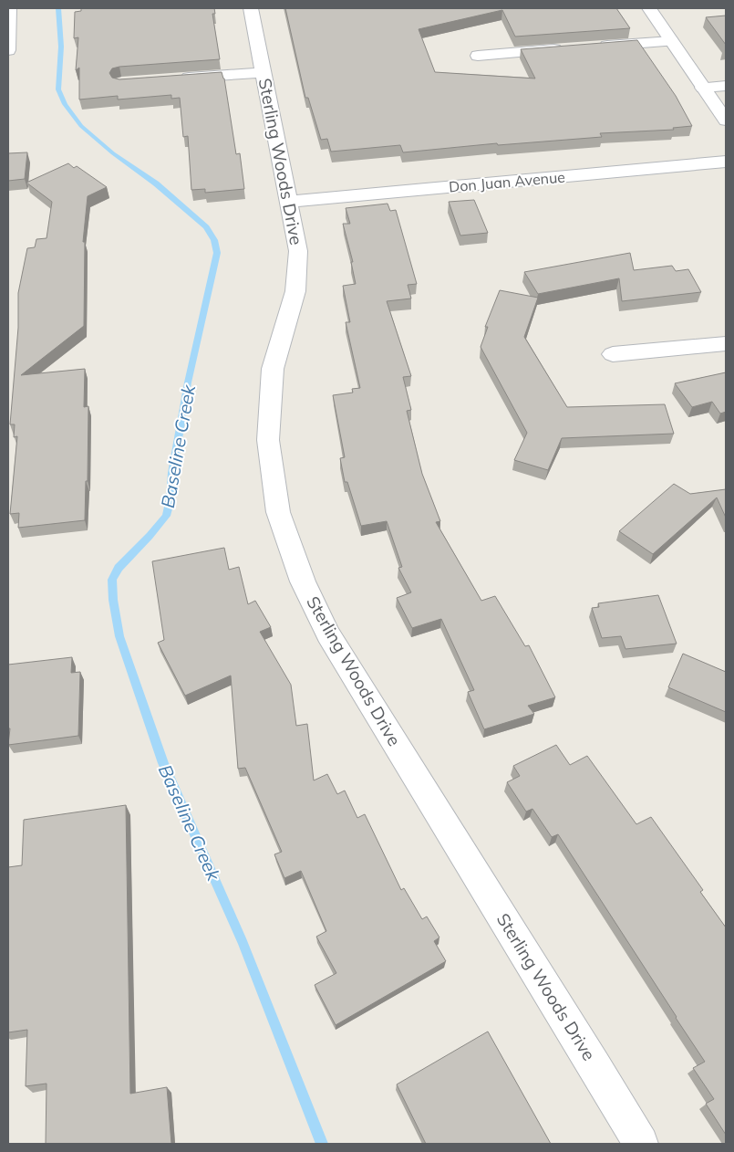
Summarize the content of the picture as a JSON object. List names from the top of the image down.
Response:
{
  "streets": {
    "street": ["Sterling Woods Drive", "Don Juan Avenue"]
  },
  "crossings": [
    ["Sterling Woods Drive", "Don Juan Avenue"]
  ],
  "water": ["Baseline Creek"]
}
